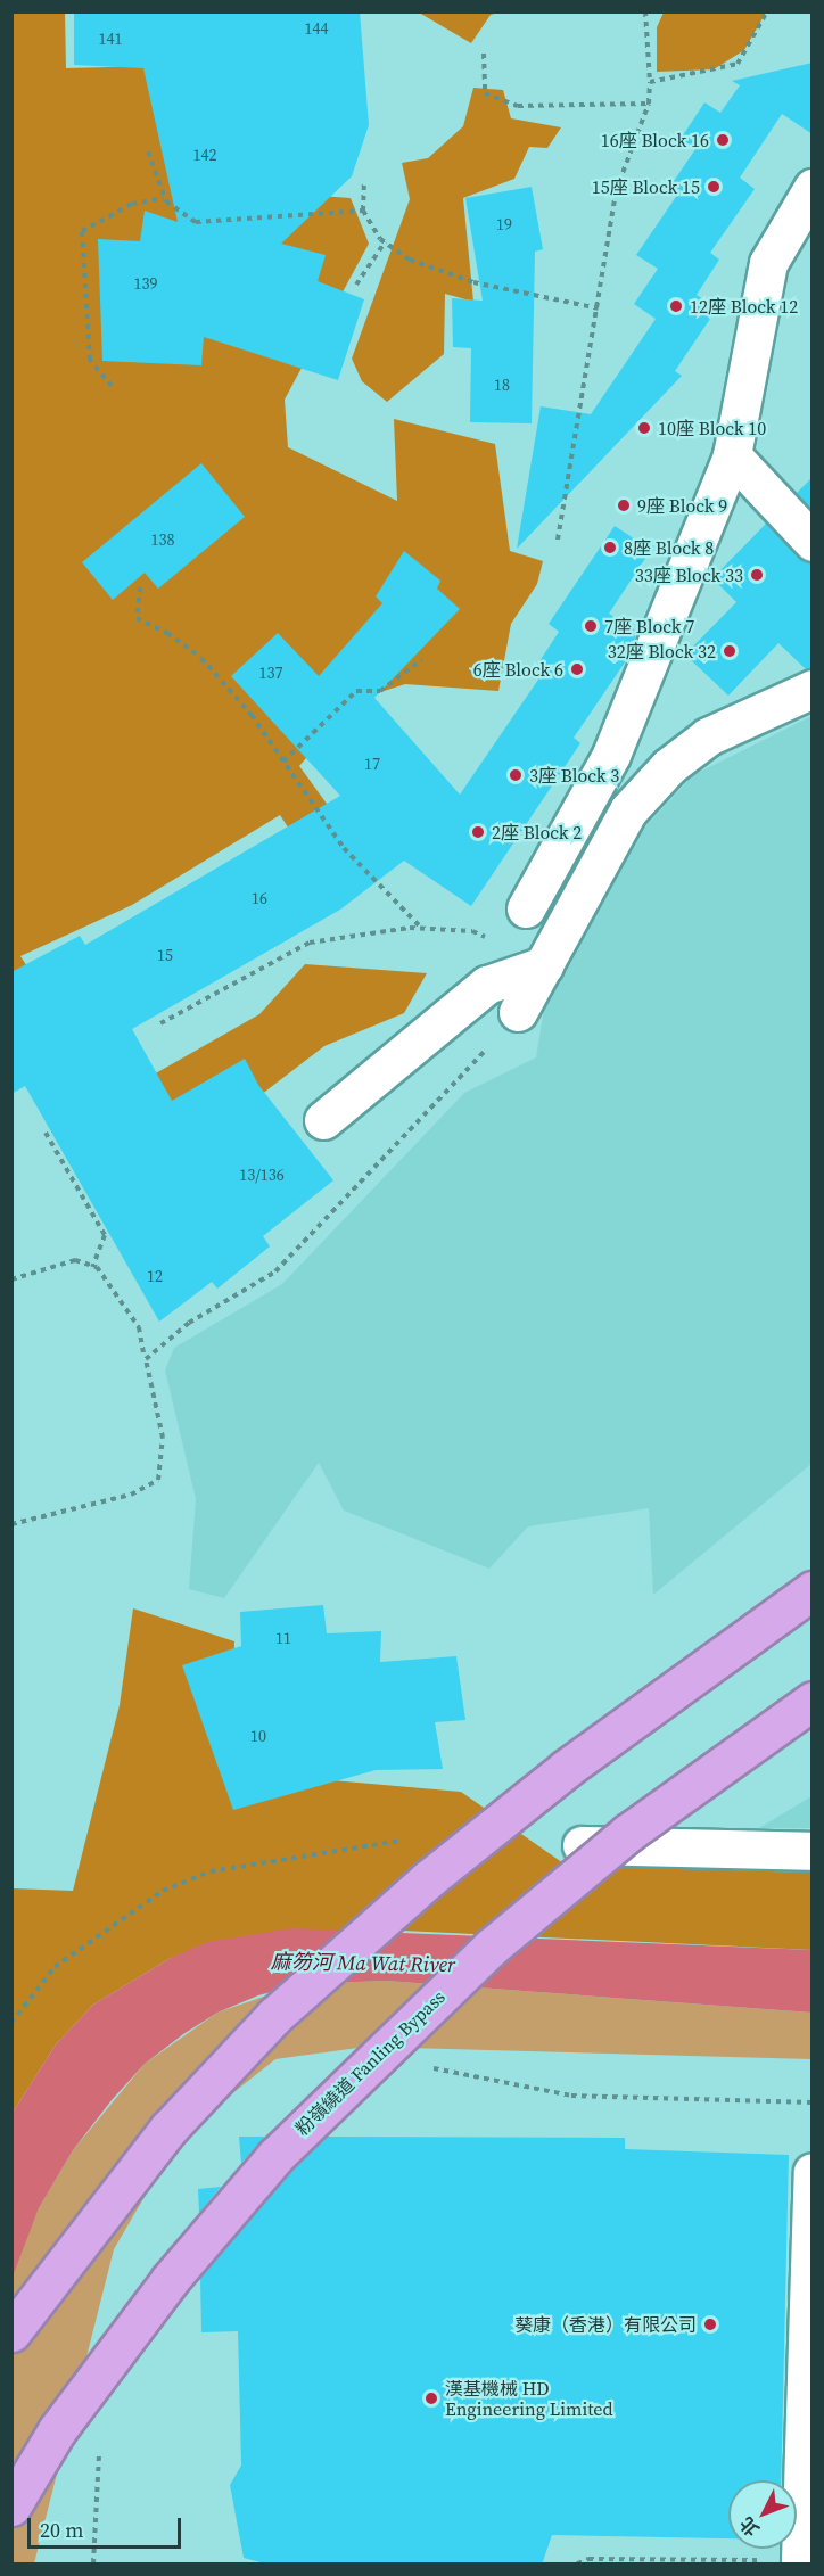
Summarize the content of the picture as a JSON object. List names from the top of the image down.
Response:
{
  "streets": {
    "highway": ["粉嶺繞道 Fanling Bypass"]
  },
  "water": ["麻笏河 Ma Wat River"],
  "places": [
    "16座 Block 16",
    "15座 Block 15",
    "12座 Block 12",
    "10座 Block 10",
    "9座 Block 9",
    "8座 Block 8",
    "33座 Block 33",
    "7座 Block 7",
    "32座 Block 32",
    "6座 Block 6",
    "3座 Block 3",
    "2座 Block 2",
    "葵康（香港）有限公司",
    "漢基機械 HD Engineering Limited"
  ],
  "house_numbers": [
    "144",
    "141",
    "142",
    "19",
    "139",
    "18",
    "138",
    "137",
    "17",
    "16",
    "15",
    "13/136",
    "12",
    "11",
    "10"
  ],
  "scale_bar": "20 m",
  "north": "bottom left"
}
